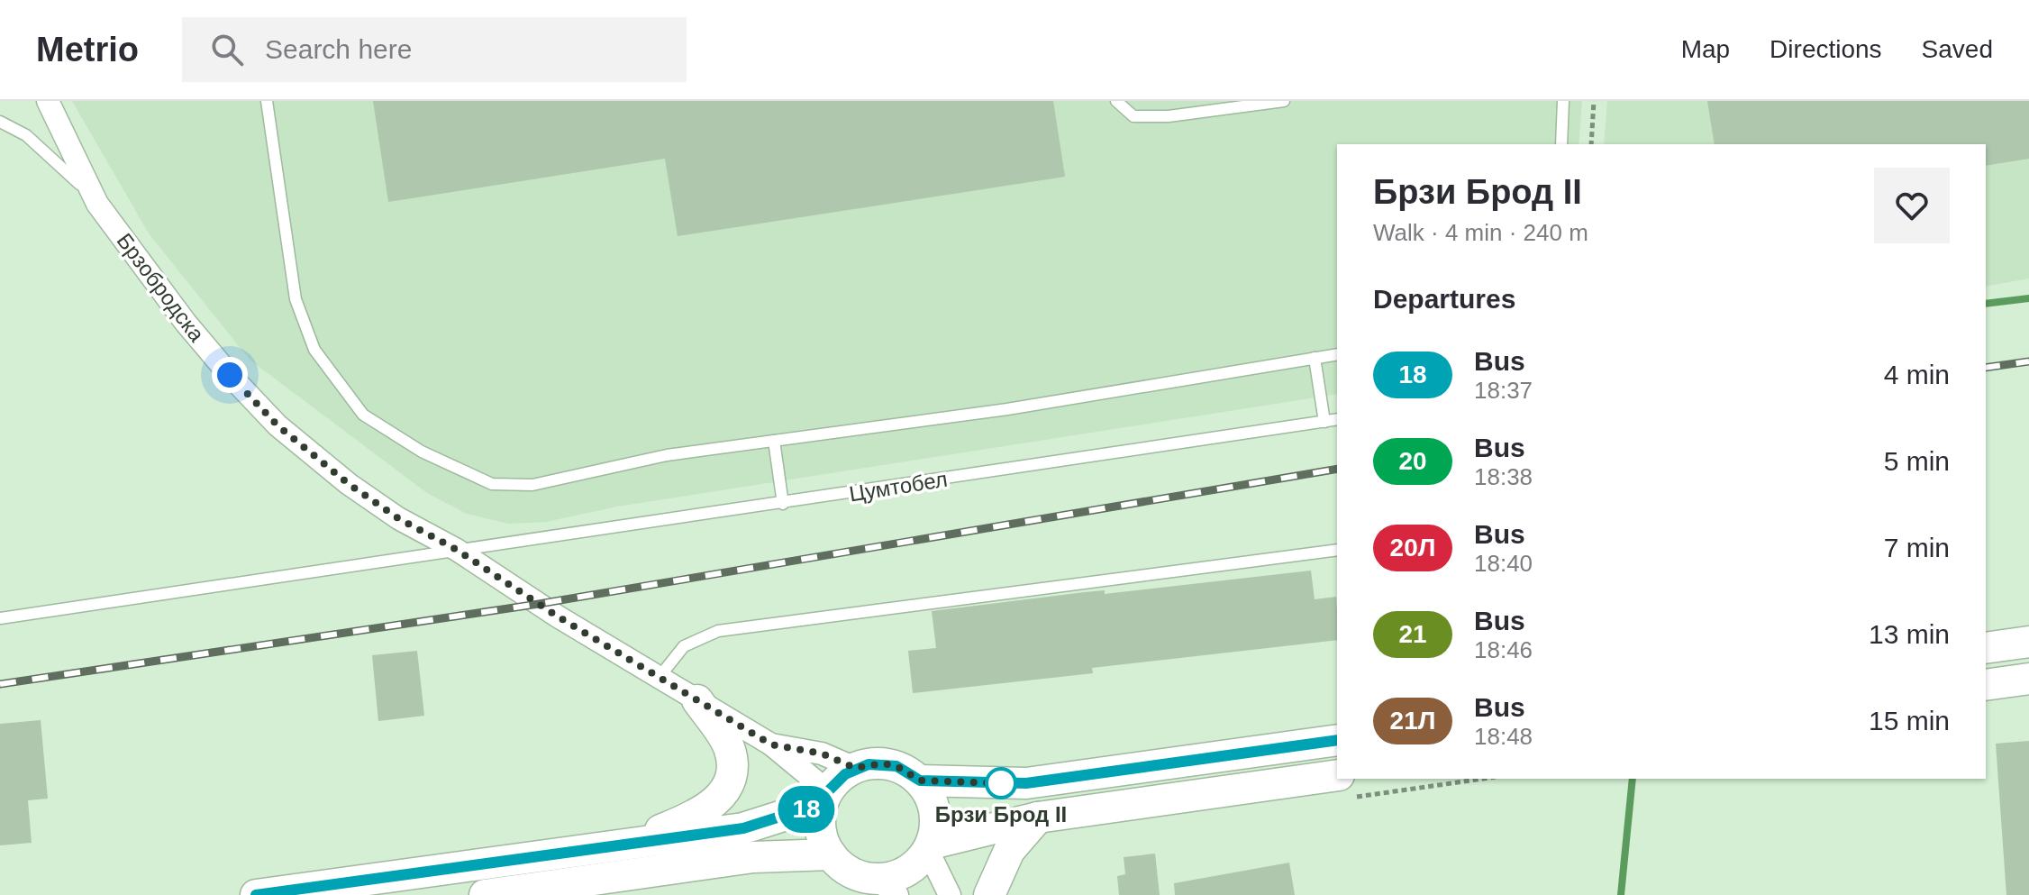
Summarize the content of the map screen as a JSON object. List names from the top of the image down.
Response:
{
  "streets": {
    "street": ["Брзобродска"],
    "lane": ["Цумтобел"]
  },
  "crossings": [
    ["Брзобродска", "Цумтобел"]
  ],
  "places": ["Брзи Брод II"],
  "lines": ["bus line 18"],
  "page": {
    "header": "Metrio",
    "search": "Search here",
    "nav": ["Map", "Directions", "Saved"],
    "on_map": "18",
    "heading": [
      ["Брзи Брод II", "Walk · 4 min · 240 m"],
      "Departures"
    ],
    "list": [
      {
        "mark": "18",
        "name": "Bus",
        "note": "18:37",
        "value": "4 min"
      },
      {
        "mark": "20",
        "name": "Bus",
        "note": "18:38",
        "value": "5 min"
      },
      {
        "mark": "20Л",
        "name": "Bus",
        "note": "18:40",
        "value": "7 min"
      },
      {
        "mark": "21",
        "name": "Bus",
        "note": "18:46",
        "value": "13 min"
      },
      {
        "mark": "21Л",
        "name": "Bus",
        "note": "18:48",
        "value": "15 min"
      }
    ]
  }
}
